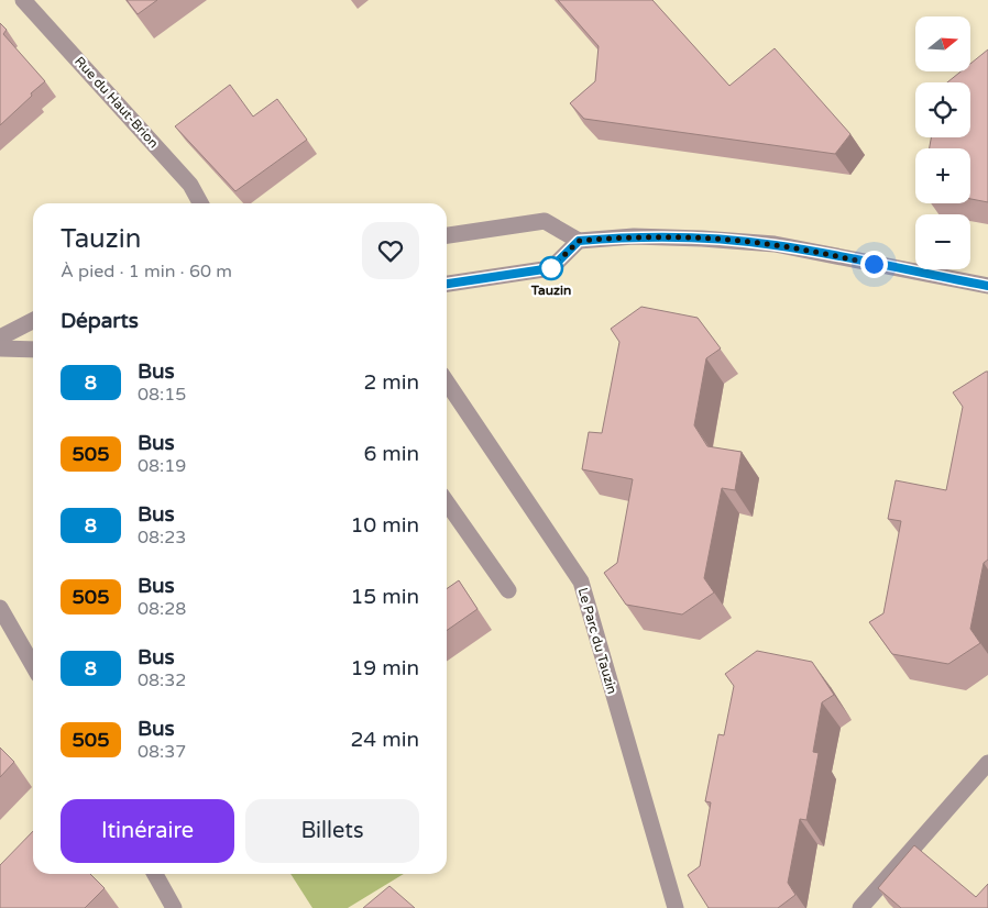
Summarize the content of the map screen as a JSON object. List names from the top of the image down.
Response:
{
  "streets": {
    "street": ["Rue du Haut-Brion", "Le Parc du Tauzin"]
  },
  "places": ["Tauzin"],
  "lines": ["bus line 8"],
  "north": "right",
  "page": {
    "map_buttons": ["+", "−"],
    "heading": [
      ["Tauzin", "À pied · 1 min · 60 m"],
      "Départs"
    ],
    "list": [
      {
        "mark": "8",
        "name": "Bus",
        "note": "08:15",
        "value": "2 min"
      },
      {
        "mark": "505",
        "name": "Bus",
        "note": "08:19",
        "value": "6 min"
      },
      {
        "mark": "8",
        "name": "Bus",
        "note": "08:23",
        "value": "10 min"
      },
      {
        "mark": "505",
        "name": "Bus",
        "note": "08:28",
        "value": "15 min"
      },
      {
        "mark": "8",
        "name": "Bus",
        "note": "08:32",
        "value": "19 min"
      },
      {
        "mark": "505",
        "name": "Bus",
        "note": "08:37",
        "value": "24 min"
      }
    ],
    "buttons": ["Itinéraire", "Billets"]
  }
}
